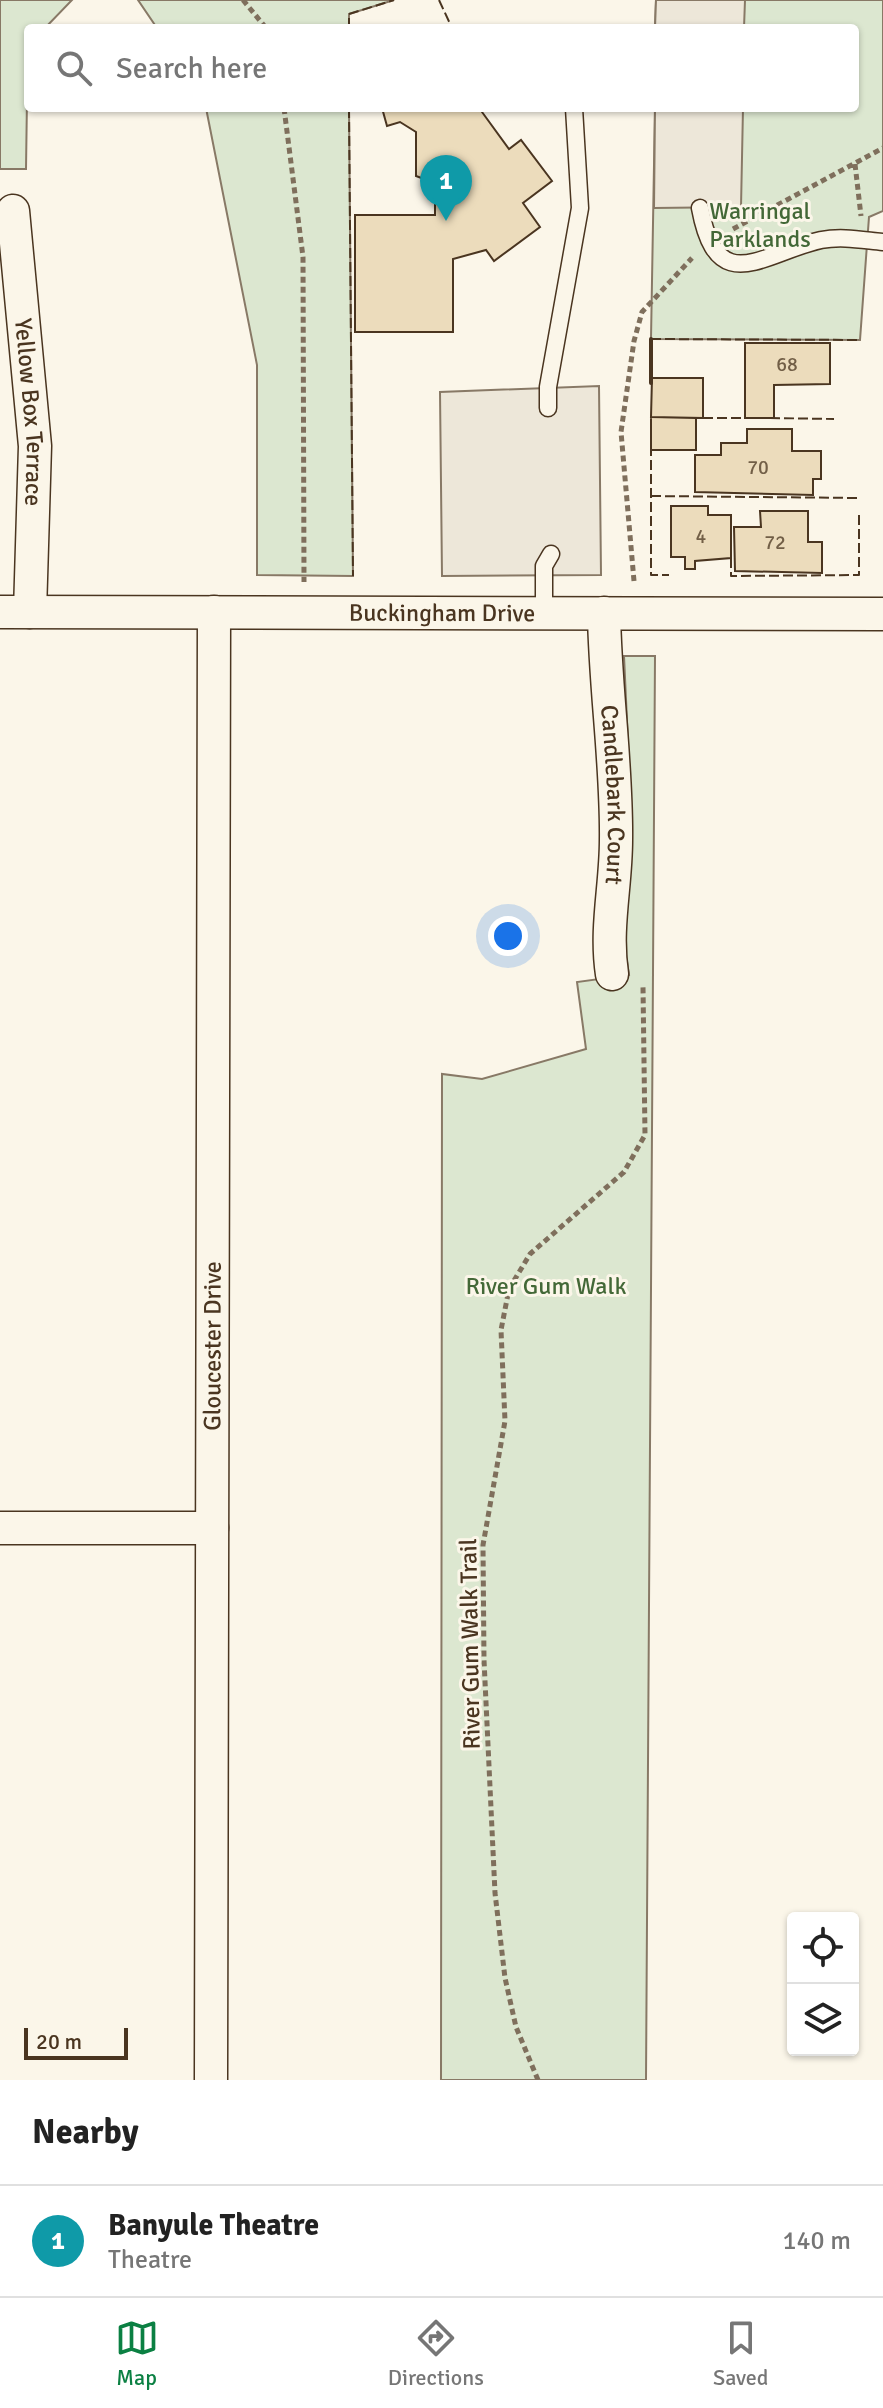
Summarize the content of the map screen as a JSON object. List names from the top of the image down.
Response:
{
  "streets": {
    "street": [
      "Yellow Box Terrace",
      "Buckingham Drive",
      "Candlebark Court",
      "Gloucester Drive"
    ],
    "path": ["River Gum Walk Trail"]
  },
  "crossings": [
    ["Yellow Box Terrace", "Buckingham Drive"],
    ["Buckingham Drive", "Candlebark Court"],
    ["Buckingham Drive", "Gloucester Drive"],
    ["Candlebark Court", "River Gum Walk Trail"]
  ],
  "parks": ["Warringal Parklands", "River Gum Walk"],
  "house_numbers": [
    "68",
    "70",
    "4",
    "72"
  ],
  "scale_bar": "20 m",
  "page": {
    "search": "Search here",
    "pins": "1",
    "scale": "20 m",
    "heading": "Nearby",
    "list": [
      {
        "mark": "1",
        "name": "Banyule Theatre",
        "note": "Theatre",
        "value": "140 m"
      }
    ],
    "nav": ["Map", "Directions", "Saved"]
  }
}
